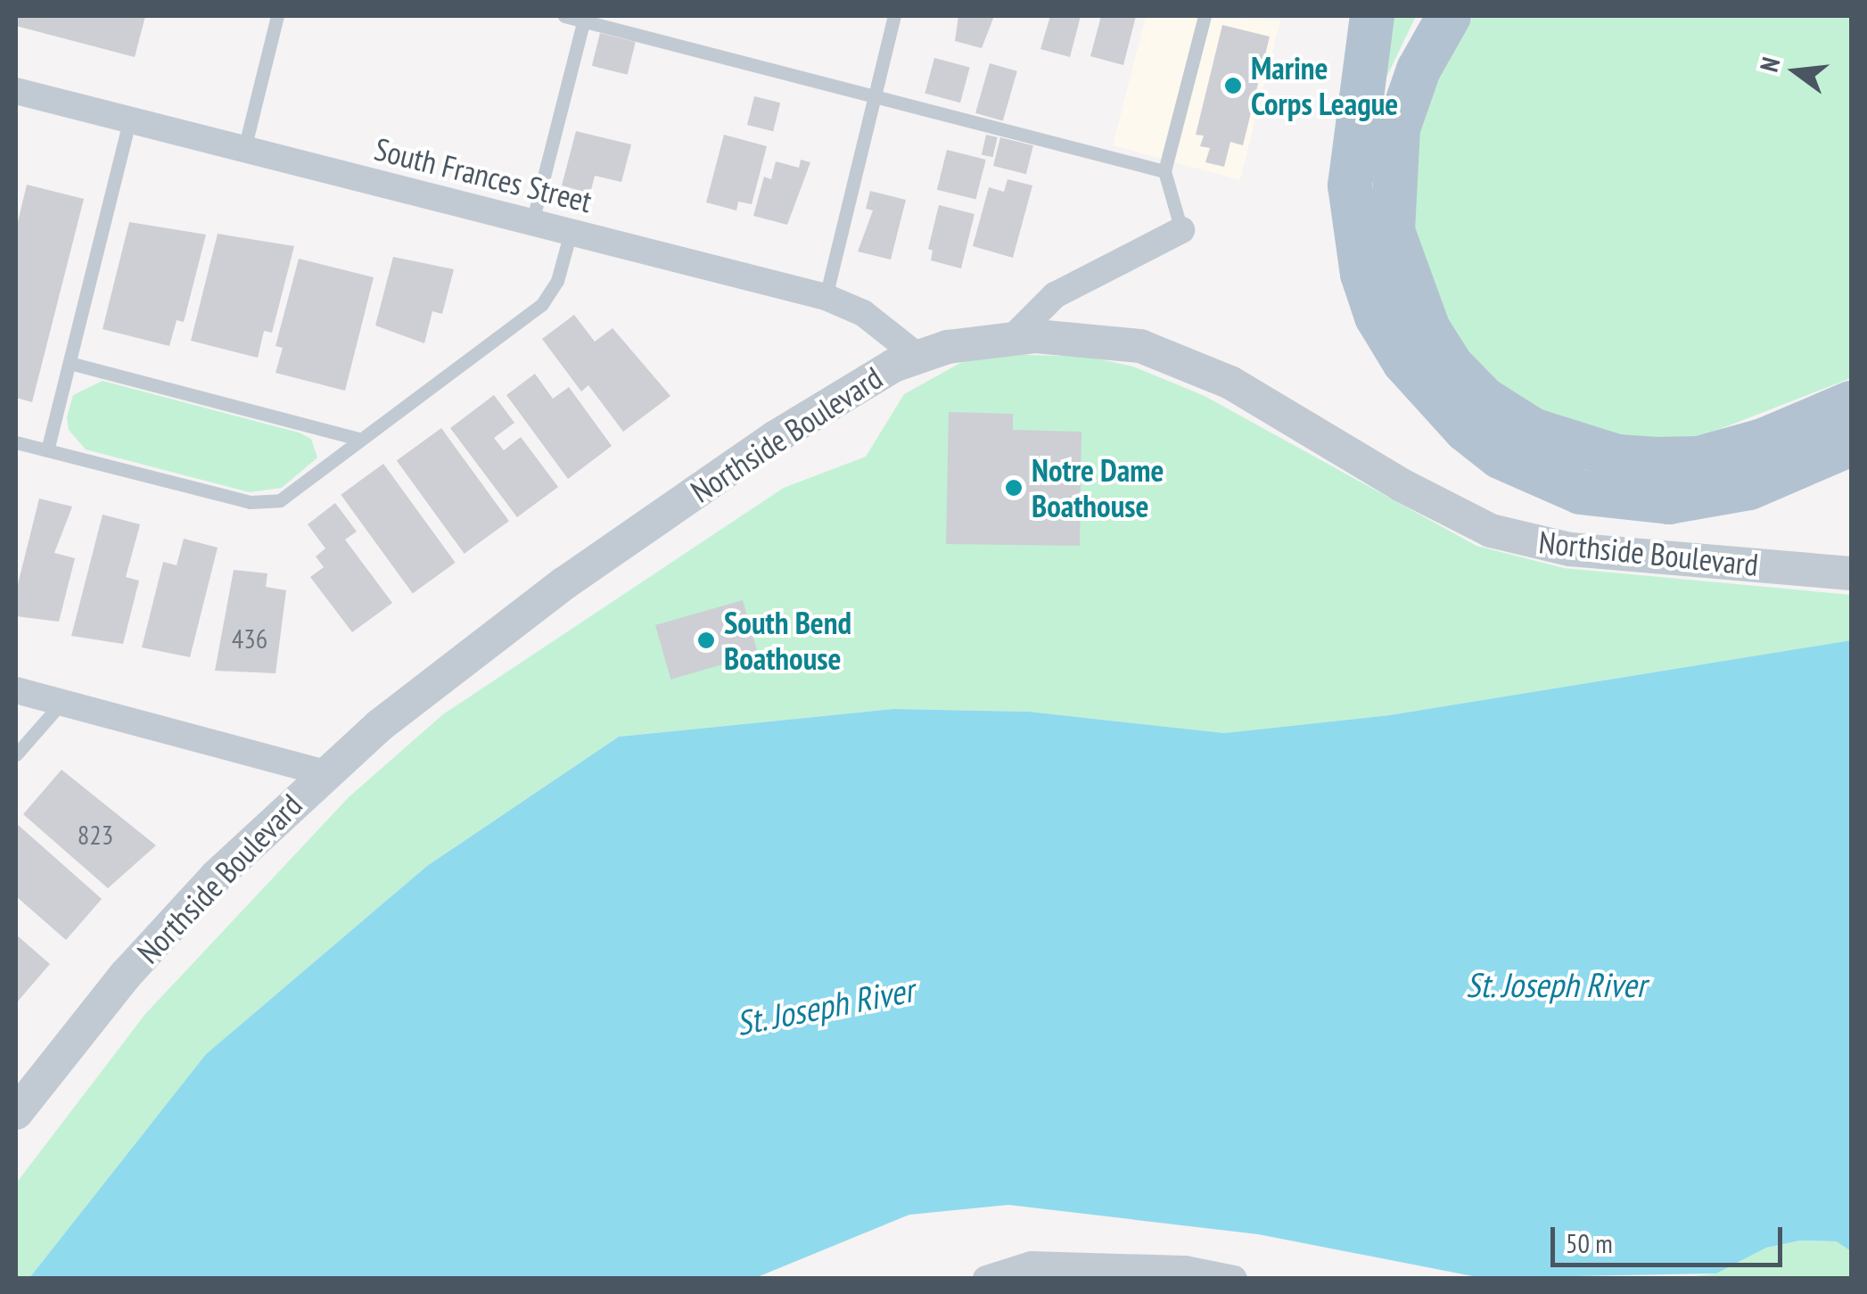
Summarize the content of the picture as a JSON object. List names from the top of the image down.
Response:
{
  "streets": {
    "street": ["South Frances Street", "Northside Boulevard"]
  },
  "crossings": [
    ["South Frances Street", "Northside Boulevard"]
  ],
  "water": ["St. Joseph River"],
  "places": ["Marine Corps League", "Notre Dame Boathouse", "South Bend Boathouse"],
  "house_numbers": ["436", "823"],
  "scale_bar": "50 m",
  "north": "left"
}
